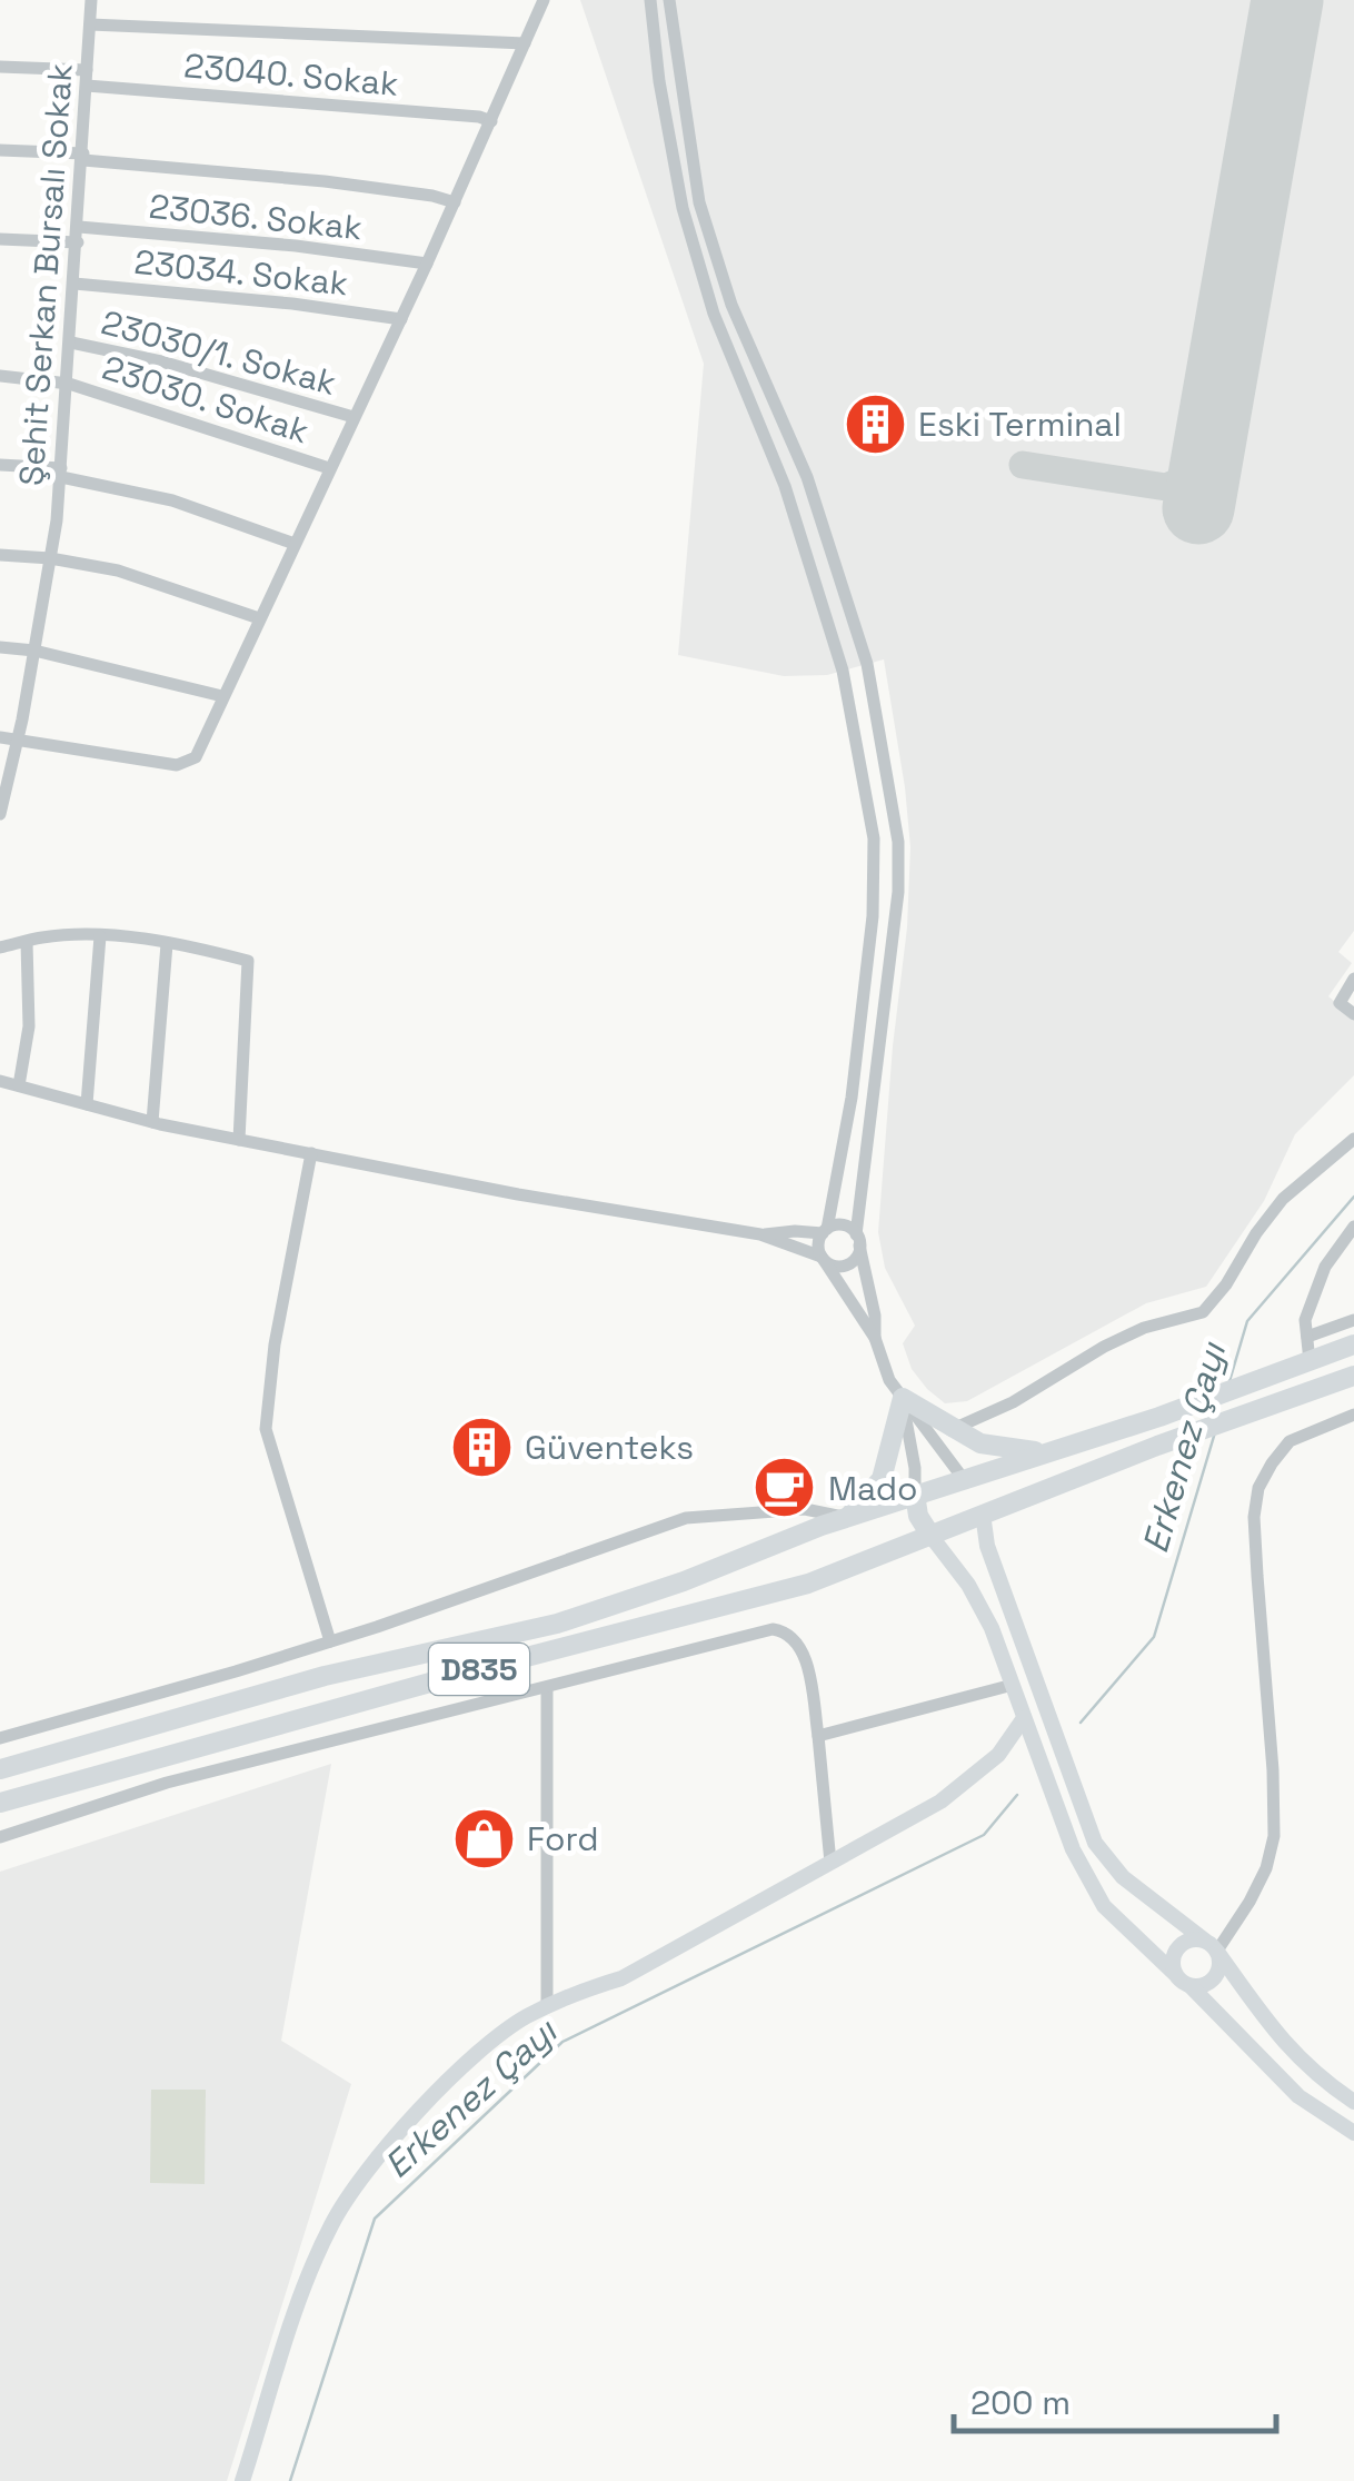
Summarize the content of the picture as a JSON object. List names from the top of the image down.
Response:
{
  "streets": {
    "highway": ["D835"],
    "street": [
      "23040. Sokak",
      "23036. Sokak",
      "23034. Sokak",
      "Şehit Serkan Bursalı Sokak",
      "23030/1. Sokak",
      "23030. Sokak"
    ]
  },
  "crossings": [
    ["23040. Sokak", "Şehit Serkan Bursalı Sokak"],
    ["23036. Sokak", "Şehit Serkan Bursalı Sokak"],
    ["23034. Sokak", "Şehit Serkan Bursalı Sokak"],
    ["Şehit Serkan Bursalı Sokak", "23030/1. Sokak"],
    ["Şehit Serkan Bursalı Sokak", "23030. Sokak"]
  ],
  "water": ["Erkenez Çayı"],
  "places": {
    "building": ["Eski Terminal", "Güventeks"],
    "cafe": ["Mado"],
    "shop": ["Ford"]
  },
  "scale_bar": "200 m"
}
